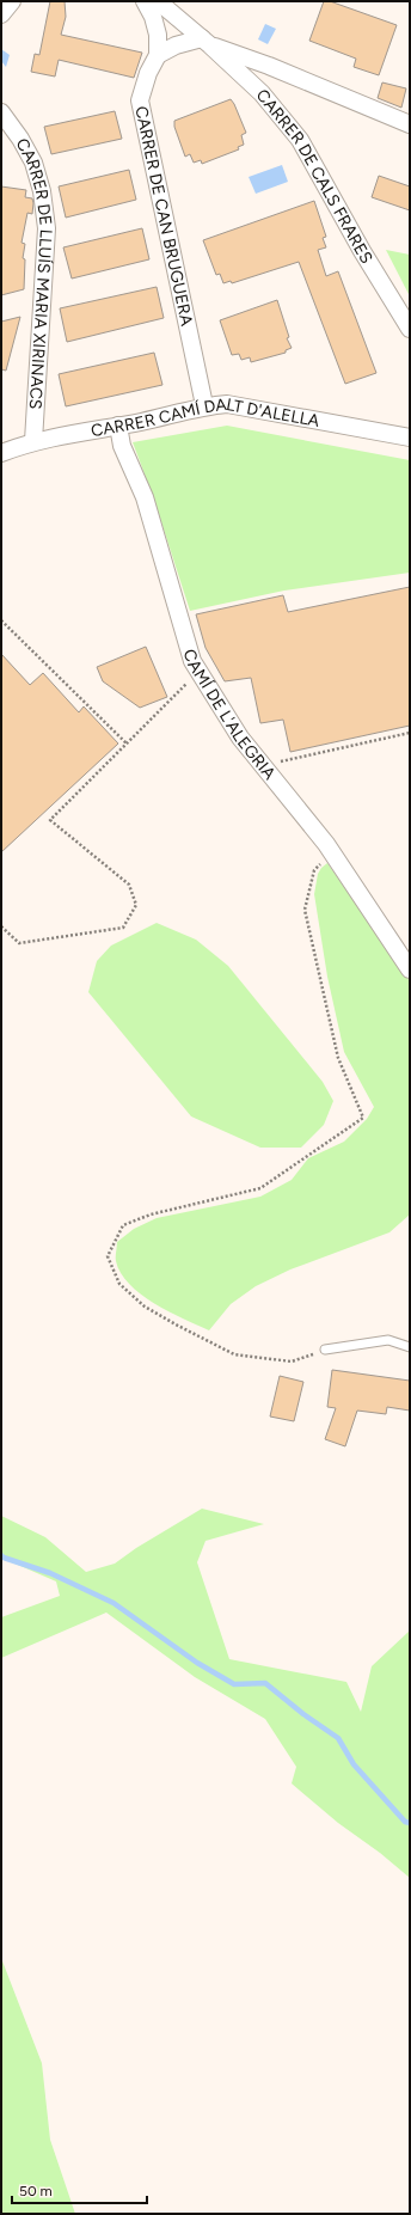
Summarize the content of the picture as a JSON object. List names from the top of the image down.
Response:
{
  "streets": {
    "street": [
      "CARRER DE CALS FRARES",
      "CARRER DE CAN BRUGUERA",
      "CARRER DE LLUÍS MARIA XIRINACS",
      "CARRER CAMÍ DALT D'ALELLA",
      "CAMÍ DE L'ALEGRIA"
    ]
  },
  "crossings": [
    ["CARRER DE CAN BRUGUERA", "CARRER CAMÍ DALT D'ALELLA"],
    ["CARRER DE LLUÍS MARIA XIRINACS", "CARRER CAMÍ DALT D'ALELLA"],
    ["CARRER CAMÍ DALT D'ALELLA", "CAMÍ DE L'ALEGRIA"]
  ],
  "scale_bar": "50 m"
}
